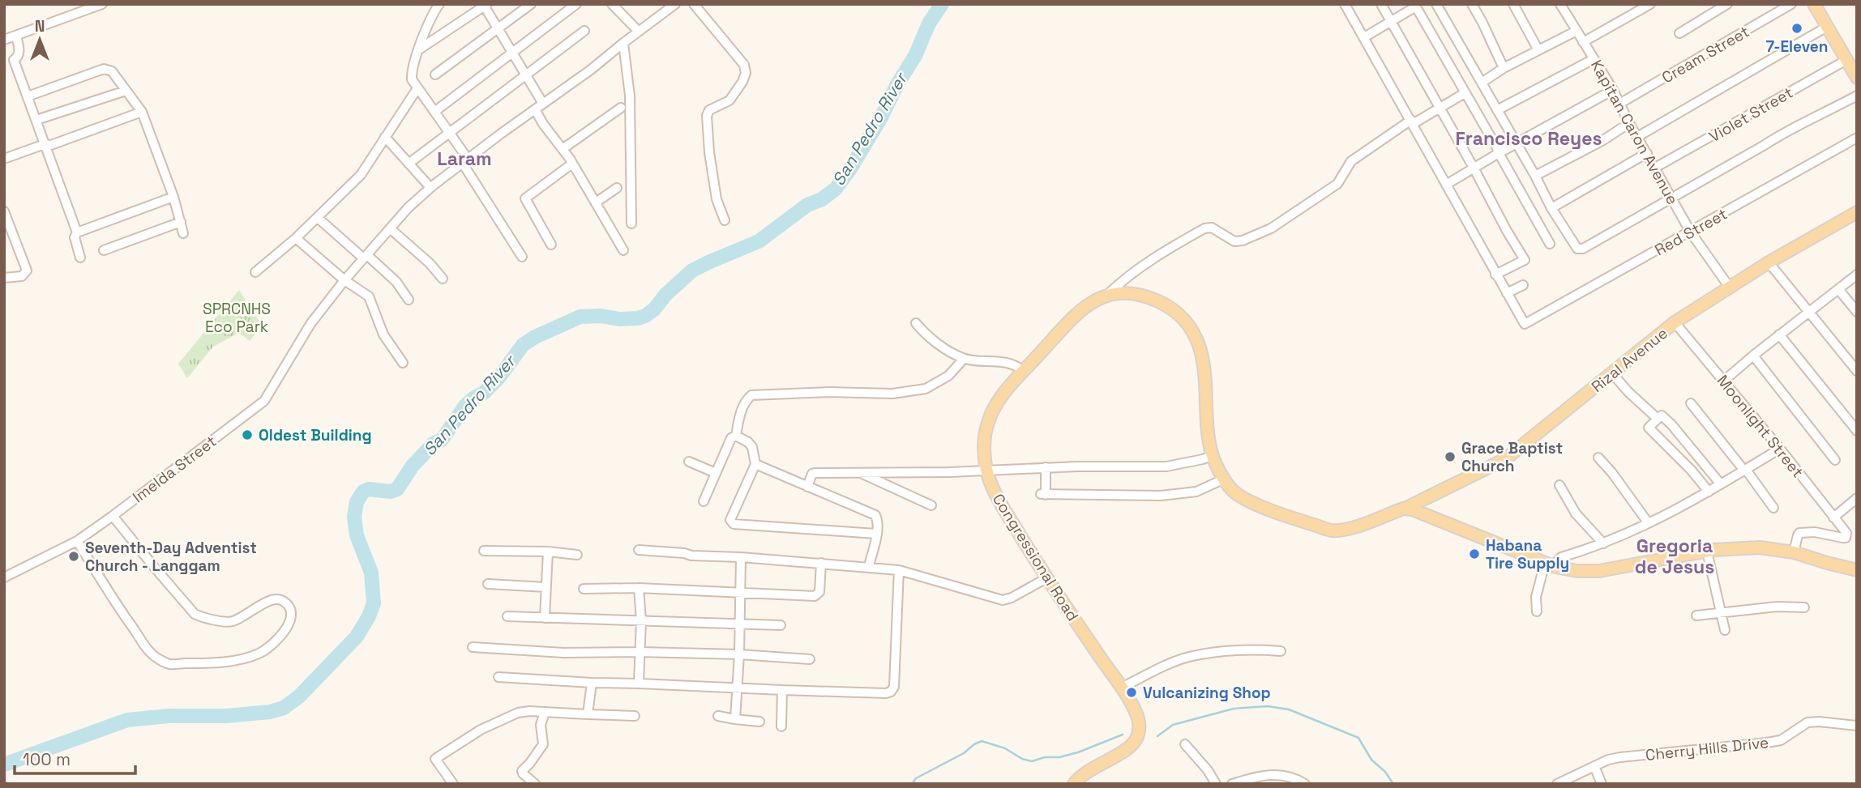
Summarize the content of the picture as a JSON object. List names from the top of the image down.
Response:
{
  "streets": {
    "main road": ["Rizal Avenue", "Congressional Road"],
    "street": [
      "Cream Street",
      "Violet Street",
      "Kapitan Caron Avenue",
      "Red Street",
      "Moonlight Street",
      "Imelda Street",
      "Cherry Hills Drive"
    ]
  },
  "crossings": [
    ["Cream Street", "Kapitan Caron Avenue"],
    ["Violet Street", "Kapitan Caron Avenue"],
    ["Kapitan Caron Avenue", "Red Street"],
    ["Kapitan Caron Avenue", "Rizal Avenue"],
    ["Rizal Avenue", "Moonlight Street"],
    ["Rizal Avenue", "Congressional Road"]
  ],
  "districts": ["Francisco Reyes", "Laram", "Gregoria de Jesus"],
  "water": ["San Pedro River"],
  "parks": ["SPRCNHS Eco Park"],
  "places": [
    "7-Eleven",
    "Oldest Building",
    "Grace Baptist Church",
    "Habana Tire Supply",
    "Seventh-Day Adventist Church - Langgam",
    "Vulcanizing Shop"
  ],
  "scale_bar": "100 m",
  "north": "top"
}
